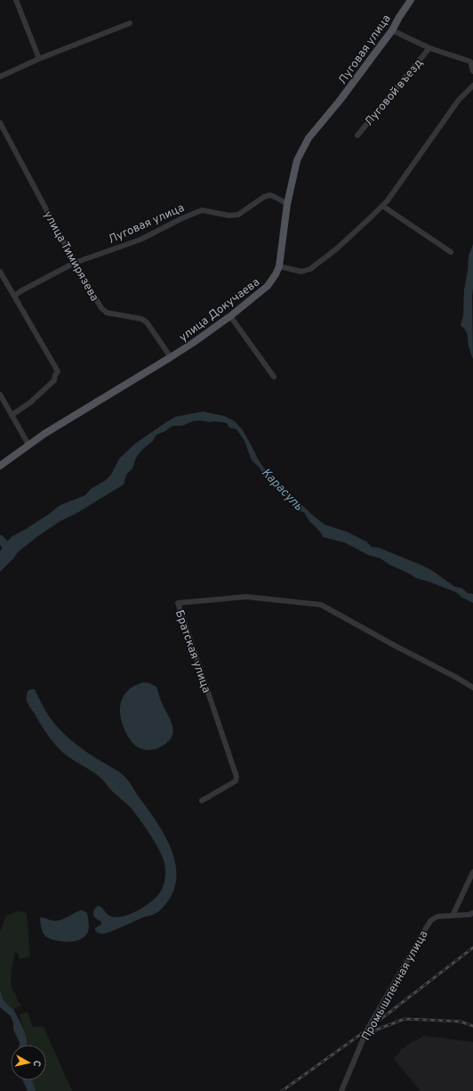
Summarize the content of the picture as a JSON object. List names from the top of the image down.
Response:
{
  "streets": {
    "main road": ["Луговая улица", "улица Докучаева"],
    "street": [
      "Луговой въезд",
      "улица Тимирязева",
      "Братская улица",
      "Промышленная улица"
    ]
  },
  "crossings": [
    ["Луговая улица", "улица Тимирязева"],
    ["Луговая улица", "улица Докучаева"],
    ["улица Тимирязева", "улица Докучаева"]
  ],
  "water": ["Карасуль"],
  "north": "right"
}
